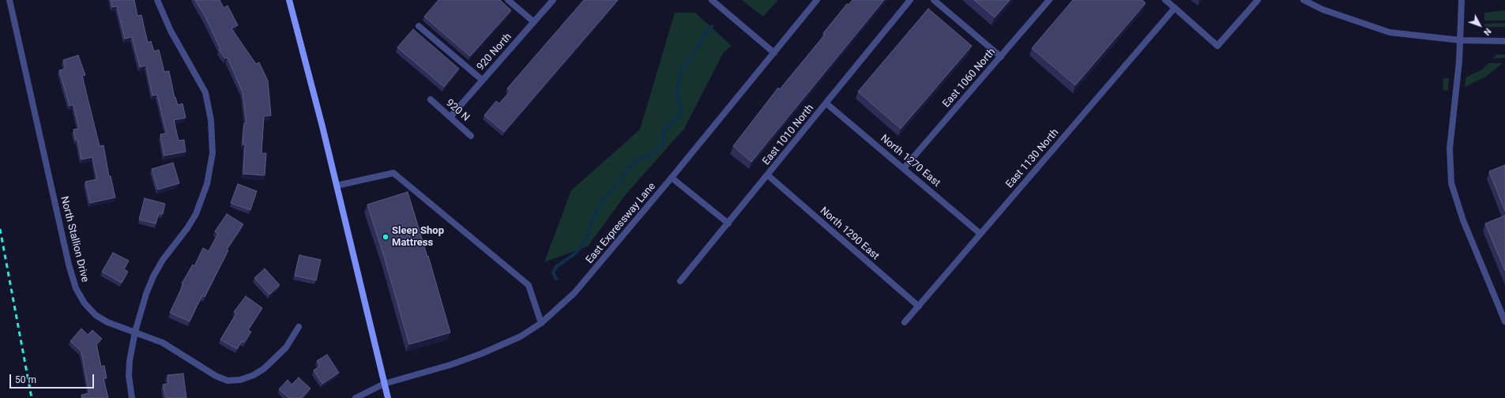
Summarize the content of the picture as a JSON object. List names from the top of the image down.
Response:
{
  "streets": {
    "street": [
      "920 North",
      "East 1060 North",
      "920 N",
      "East 1010 North",
      "East 1130 North",
      "North 1270 East",
      "East Expressway Lane",
      "North 1290 East",
      "North Stallion Drive"
    ]
  },
  "crossings": [
    ["920 North", "920 N"],
    ["East 1060 North", "North 1270 East"],
    ["East 1010 North", "North 1270 East"],
    ["East 1010 North", "North 1290 East"],
    ["East 1130 North", "North 1270 East"],
    ["East 1130 North", "North 1290 East"]
  ],
  "places": ["Sleep Shop Mattress"],
  "scale_bar": "50 m",
  "north": "bottom right"
}
